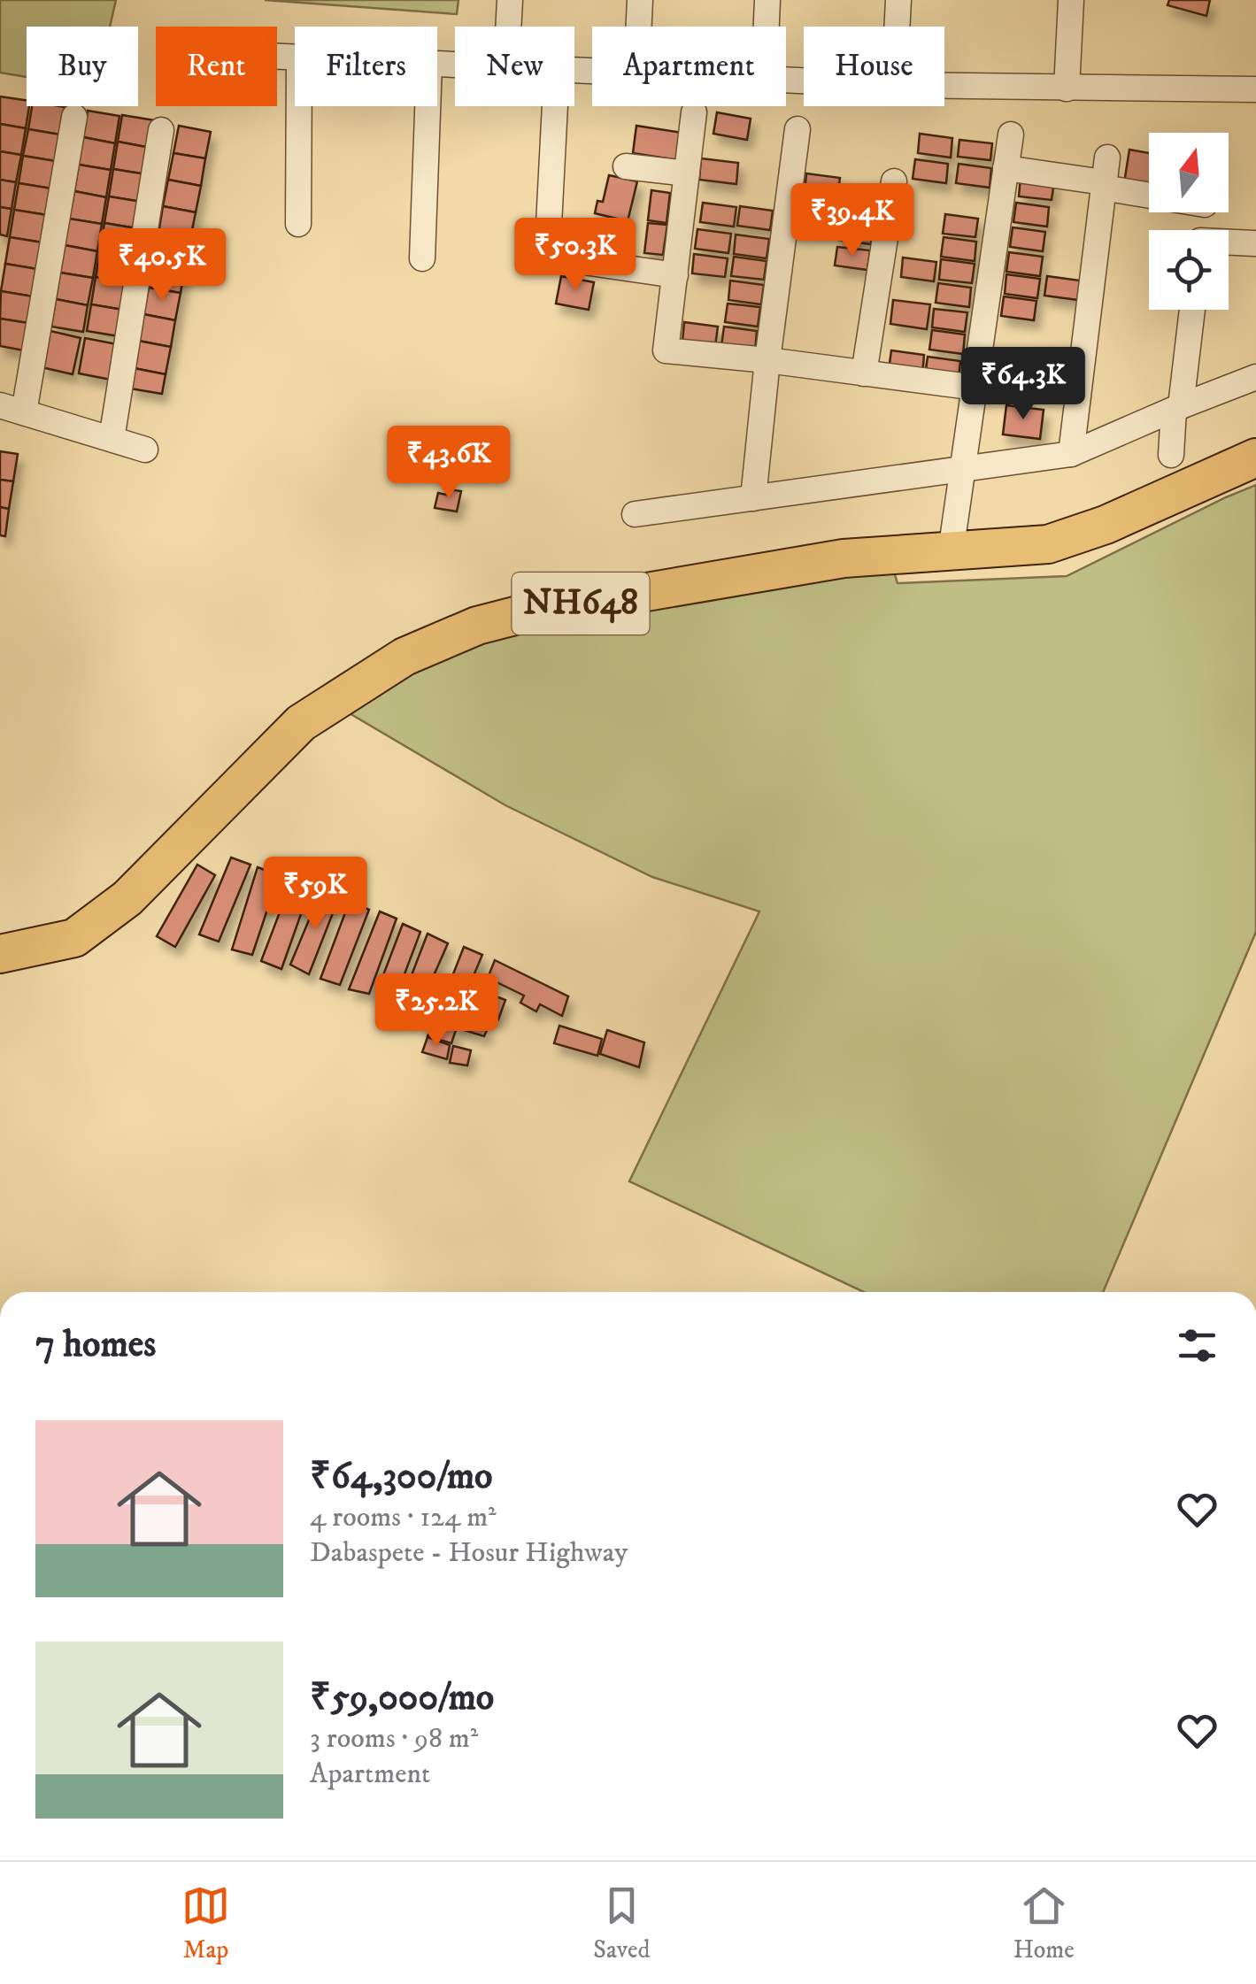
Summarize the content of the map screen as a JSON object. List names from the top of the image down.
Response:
{
  "streets": {
    "highway": ["NH648"]
  },
  "north": "top",
  "page": {
    "chip": [
      "Buy",
      "Rent",
      "Filters",
      "New",
      "Apartment",
      "House"
    ],
    "price": [
      "₹39.4K",
      "₹50.3K",
      "₹40.5K",
      "₹64.3K",
      "₹43.6K",
      "₹59K",
      "₹25.2K"
    ],
    "heading": "7 homes",
    "list": [
      {
        "name": "₹64,300/mo",
        "note": "4 rooms · 124 m² · Dabaspete - Hosur Highway"
      },
      {
        "name": "₹59,000/mo",
        "note": "3 rooms · 98 m² · Apartment"
      }
    ],
    "tabs": ["Map", "Saved", "Home"]
  }
}
